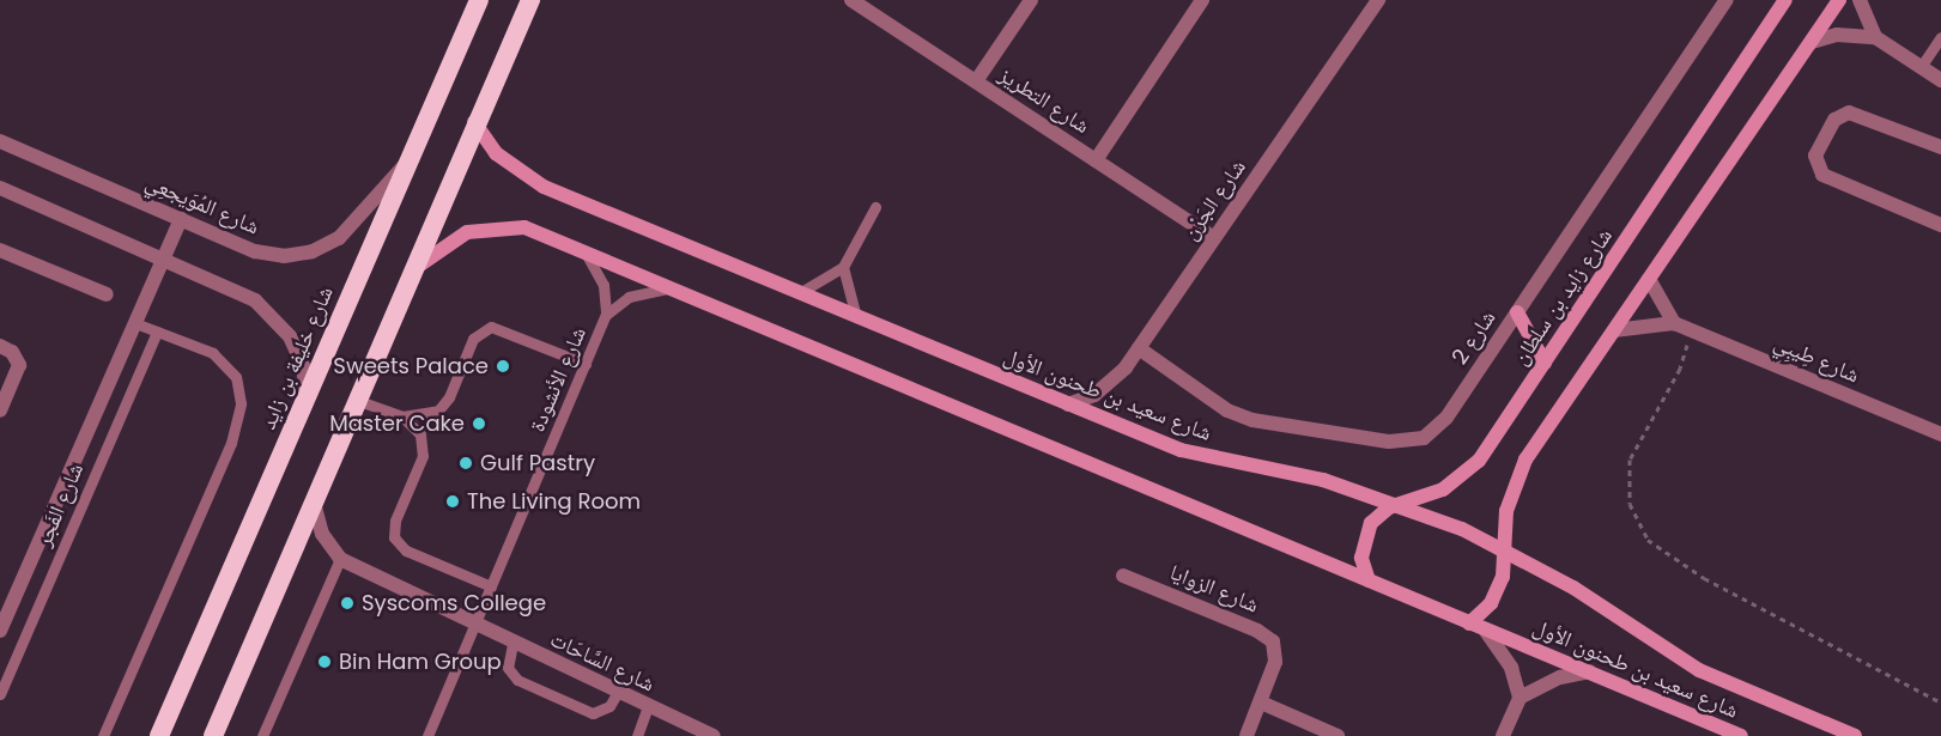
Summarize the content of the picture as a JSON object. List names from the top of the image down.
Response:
{
  "streets": {
    "highway": ["شارع خليفة بن زايد"],
    "main road": ["شارع زايد بن سلطان", "شارع سعيد بن طحنون الأول"],
    "street": [
      "شارع التطريز",
      "شارع الجَرْن",
      "شارع المُوَيجعِي",
      "شارع 2",
      "شارع طِيبِي",
      "شارع الزوايا",
      "شارع السَّاحَات"
    ],
    "lane": ["شارع الأنشودة", "شارع الفَجر"]
  },
  "crossings": [
    ["شارع التطريز", "شارع الجَرْن"],
    ["شارع الجَرْن", "شارع 2"],
    ["شارع الجَرْن", "شارع سعيد بن طحنون الأول"],
    ["شارع المُوَيجعِي", "شارع خليفة بن زايد"],
    ["شارع زايد بن سلطان", "شارع سعيد بن طحنون الأول"],
    ["شارع الأنشودة", "شارع سعيد بن طحنون الأول"],
    ["شارع الأنشودة", "شارع السَّاحَات"]
  ],
  "places": [
    "Sweets Palace",
    "Master Cake",
    "Gulf Pastry",
    "The Living Room",
    "Syscoms College",
    "Bin Ham Group"
  ]
}
